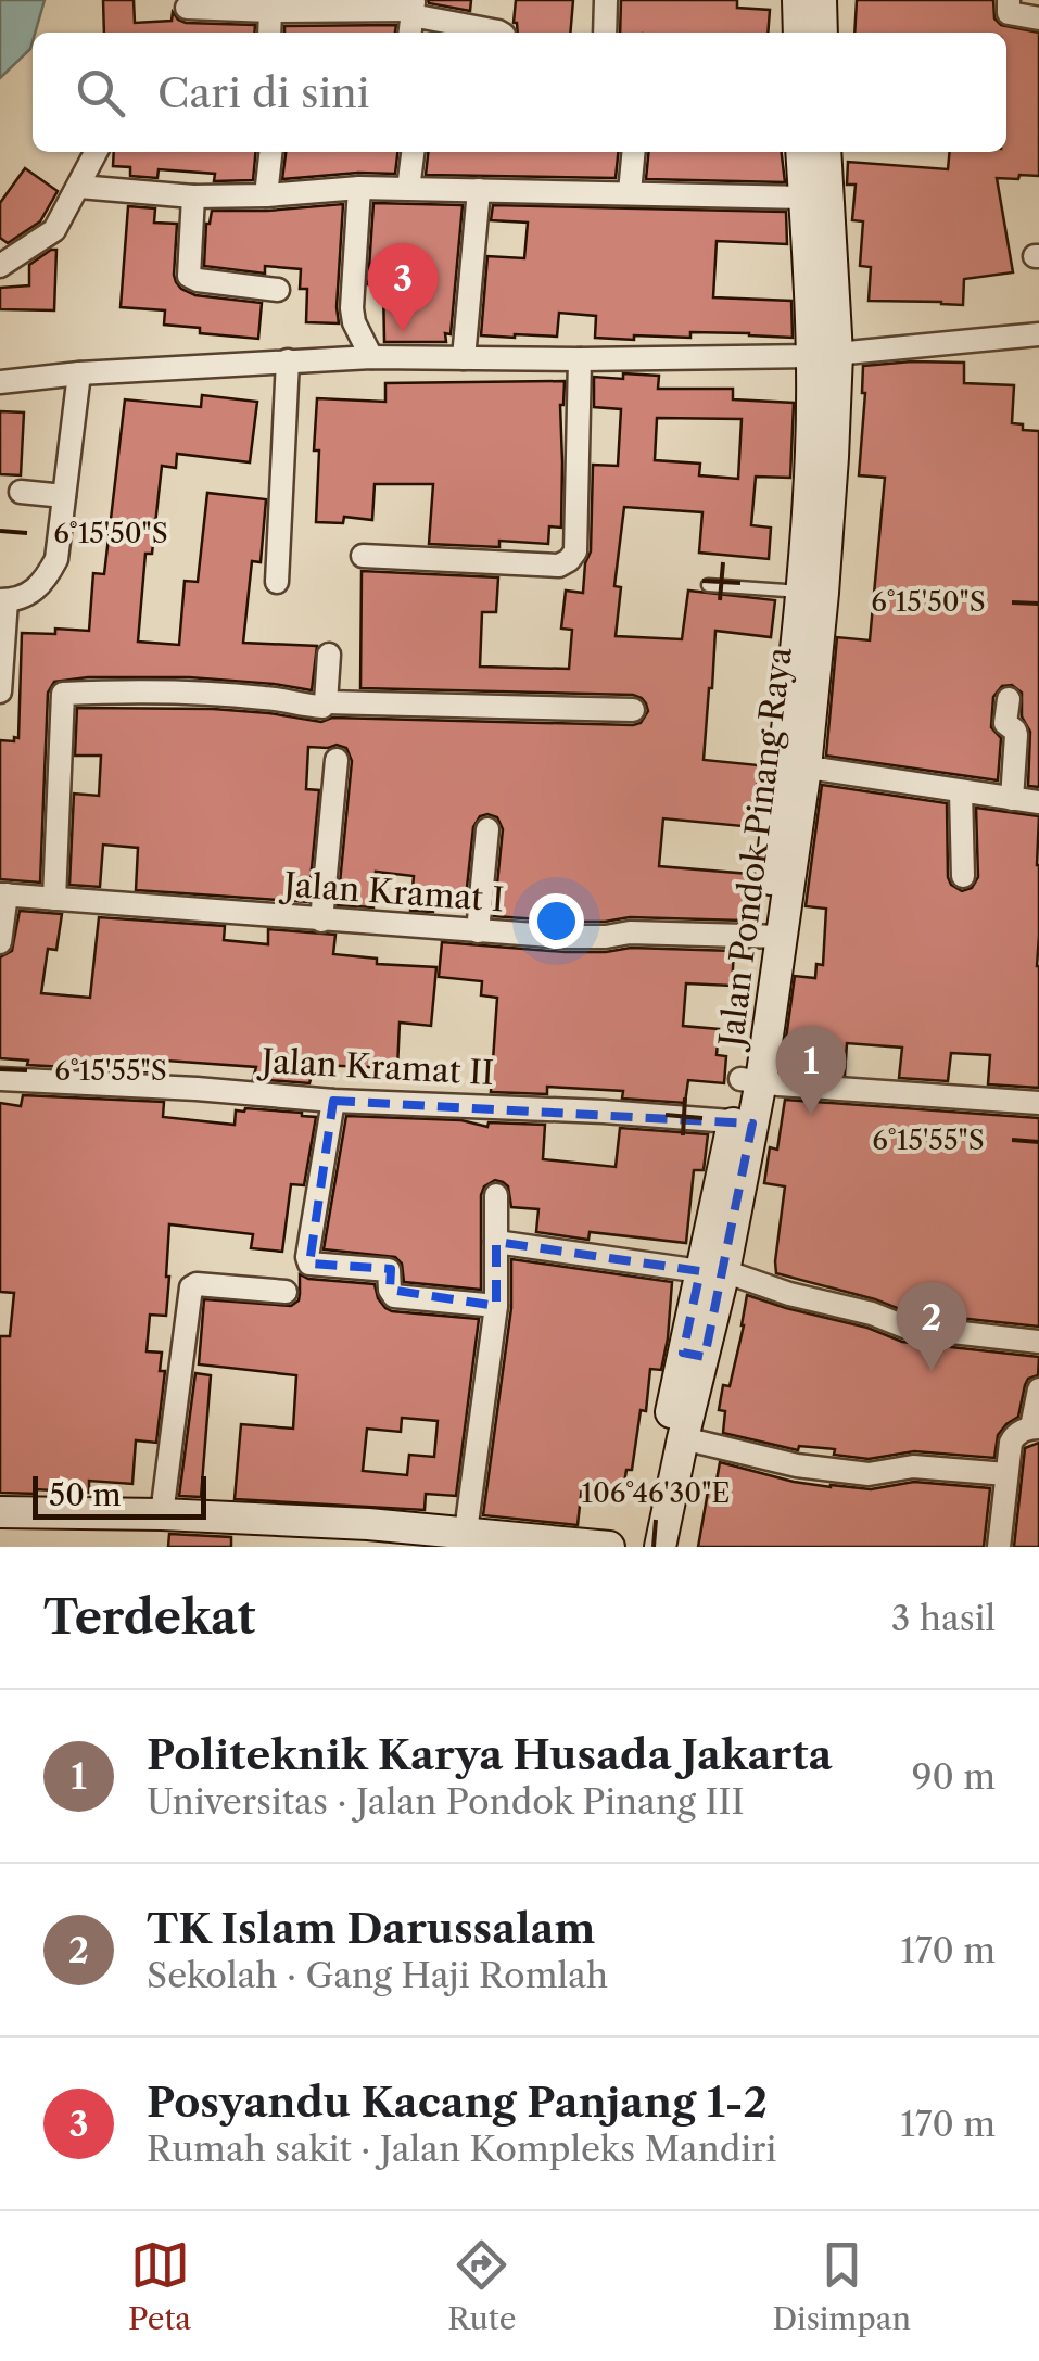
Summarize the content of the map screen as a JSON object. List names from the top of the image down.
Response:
{
  "streets": {
    "main road": ["Jalan Pondok Pinang Raya"],
    "street": ["Jalan Kramat I", "Jalan Kramat II"]
  },
  "crossings": [
    ["Jalan Pondok Pinang Raya", "Jalan Kramat I"],
    ["Jalan Pondok Pinang Raya", "Jalan Kramat II"]
  ],
  "scale_bar": "50 m",
  "page": {
    "search": "Cari di sini",
    "pins": ["3", "1", "2"],
    "scale": "50 m",
    "heading": ["Terdekat", "3 hasil"],
    "list": [
      {
        "mark": "1",
        "name": "Politeknik Karya Husada Jakarta",
        "note": "Universitas · Jalan Pondok Pinang III",
        "value": "90 m"
      },
      {
        "mark": "2",
        "name": "TK Islam Darussalam",
        "note": "Sekolah · Gang Haji Romlah",
        "value": "170 m"
      },
      {
        "mark": "3",
        "name": "Posyandu Kacang Panjang 1-2",
        "note": "Rumah sakit · Jalan Kompleks Mandiri",
        "value": "170 m"
      }
    ],
    "nav": ["Peta", "Rute", "Disimpan"]
  },
  "coordinates": ["6°15'50\"S", "6°15'55\"S", "106°46'30\"E"]
}
